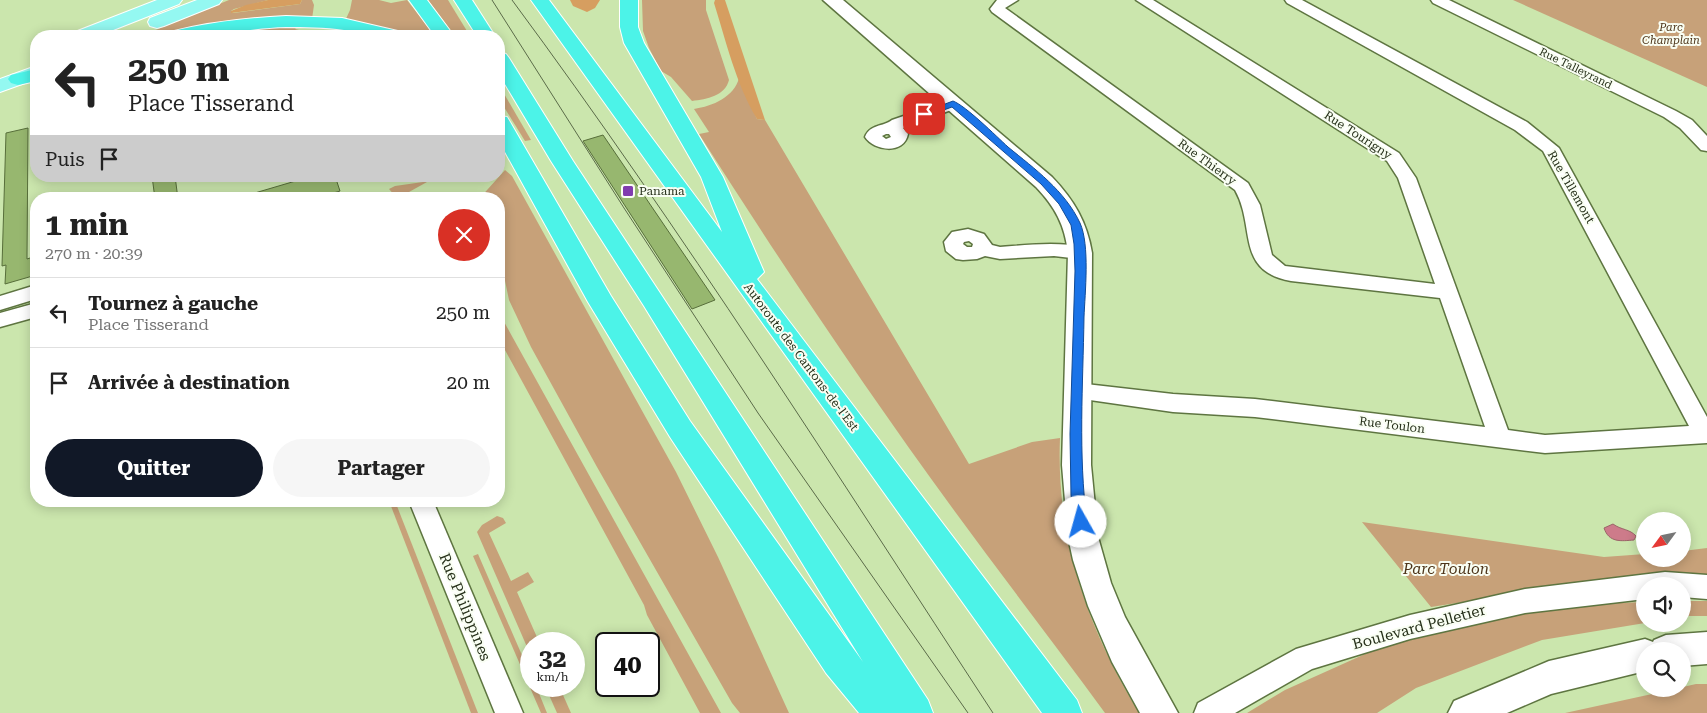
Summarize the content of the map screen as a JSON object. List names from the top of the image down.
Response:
{
  "streets": {
    "highway": ["Autoroute des Cantons-de-l'Est"],
    "street": [
      "Rue Talleyrand",
      "Rue Tourigny",
      "Rue Thierry",
      "Rue Tillemont",
      "Rue Toulon",
      "Rue Philippines",
      "Boulevard Pelletier"
    ]
  },
  "crossings": [
    ["Rue Tourigny", "Rue Thierry"],
    ["Rue Tourigny", "Rue Toulon"],
    ["Rue Tillemont", "Rue Toulon"]
  ],
  "parks": ["Parc Champlain", "Parc Toulon"],
  "places": {
    "transit": ["Panama"]
  },
  "north": "bottom left",
  "page": {
    "turn": ["250 m", "Place Tisserand"],
    "then": "Puis",
    "heading": ["1 min", "270 m · 20:39"],
    "list": [
      {
        "name": "Tournez à gauche",
        "note": "Place Tisserand",
        "value": "250 m"
      },
      {
        "name": "Arrivée à destination",
        "value": "20 m"
      }
    ],
    "buttons": ["Quitter", "Partager"],
    "speed": "32 km/h",
    "limit": "40"
  }
}
